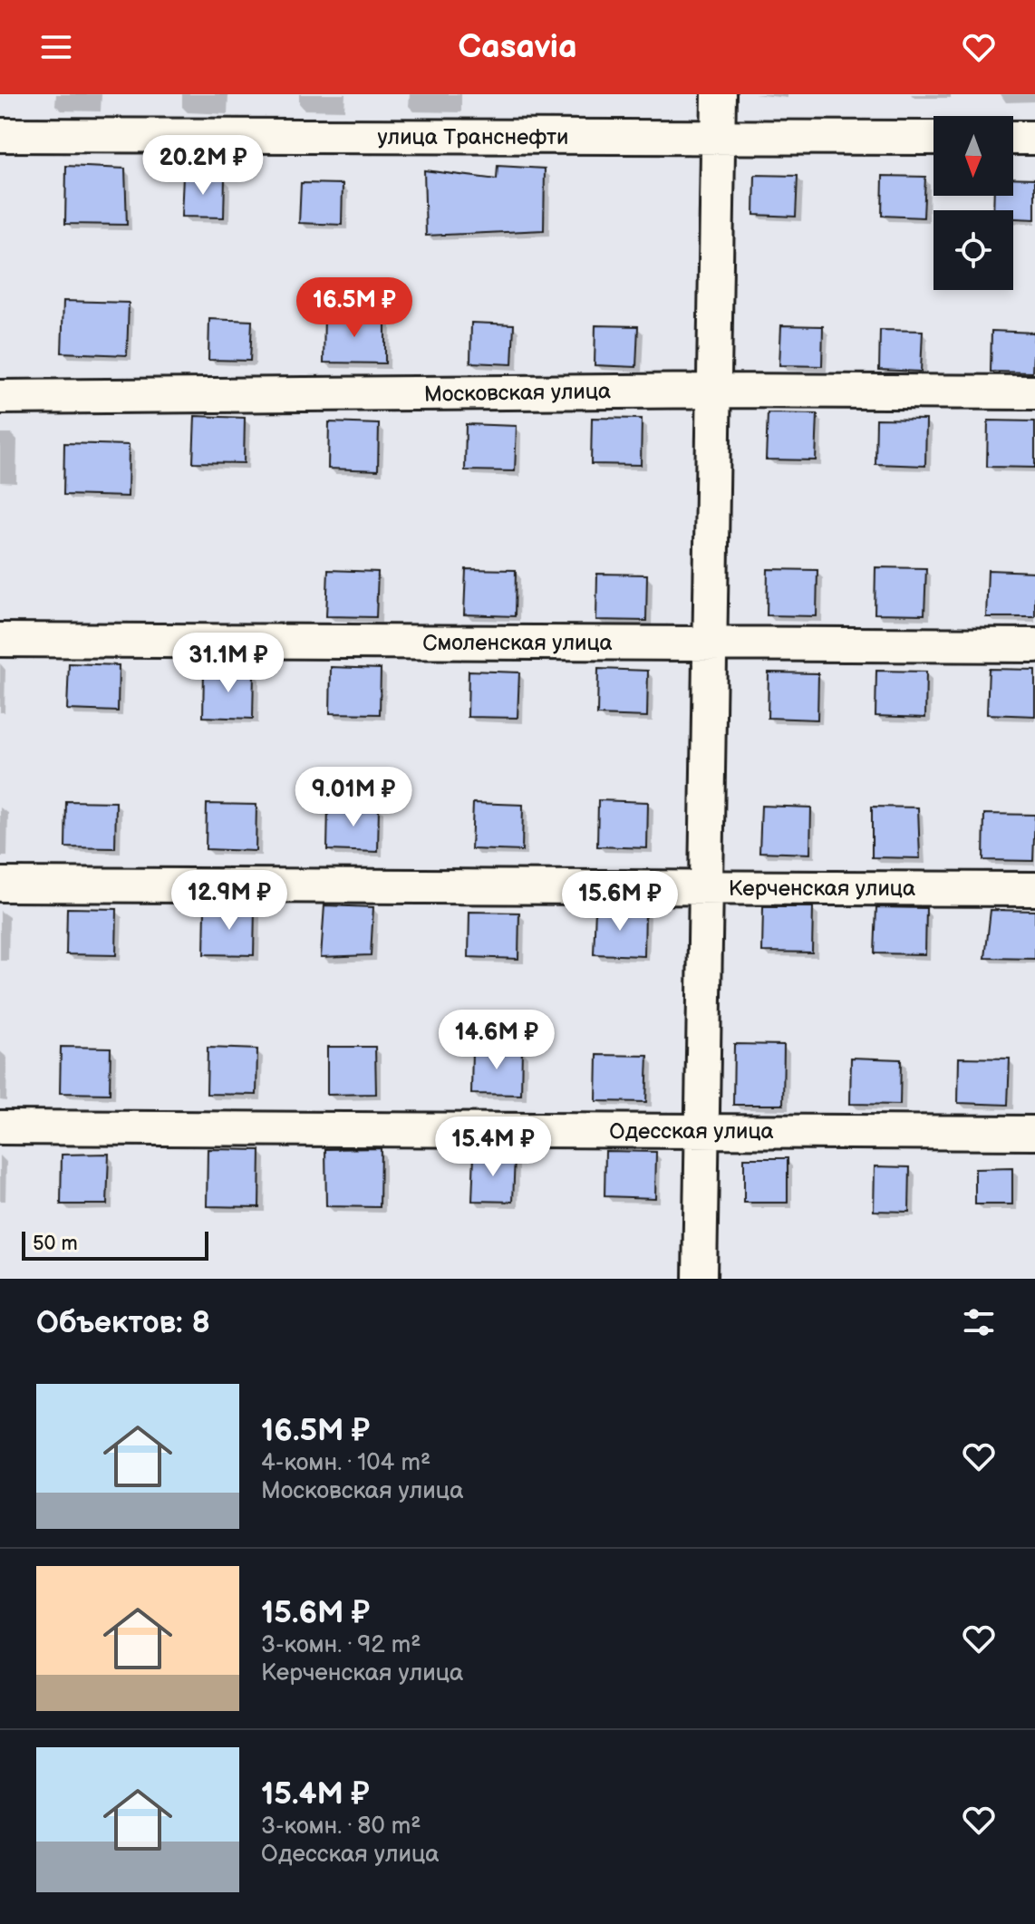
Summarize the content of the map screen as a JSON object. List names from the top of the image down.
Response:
{
  "streets": {
    "street": [
      "улица Транснефти",
      "Московская улица",
      "Смоленская улица",
      "Керченская улица",
      "Одесская улица"
    ]
  },
  "scale_bar": "50 m",
  "north": "bottom",
  "page": {
    "header": "Casavia",
    "price": [
      "20.2M ₽",
      "16.5M ₽",
      "31.1M ₽",
      "9.01M ₽",
      "12.9M ₽",
      "15.6M ₽",
      "14.6M ₽",
      "15.4M ₽"
    ],
    "scale": "50 m",
    "heading": "Объектов: 8",
    "list": [
      {
        "name": "16.5M ₽",
        "note": "4-комн. · 104 m² · Московская улица"
      },
      {
        "name": "15.6M ₽",
        "note": "3-комн. · 92 m² · Керченская улица"
      },
      {
        "name": "15.4M ₽",
        "note": "3-комн. · 80 m² · Одесская улица"
      }
    ]
  }
}
